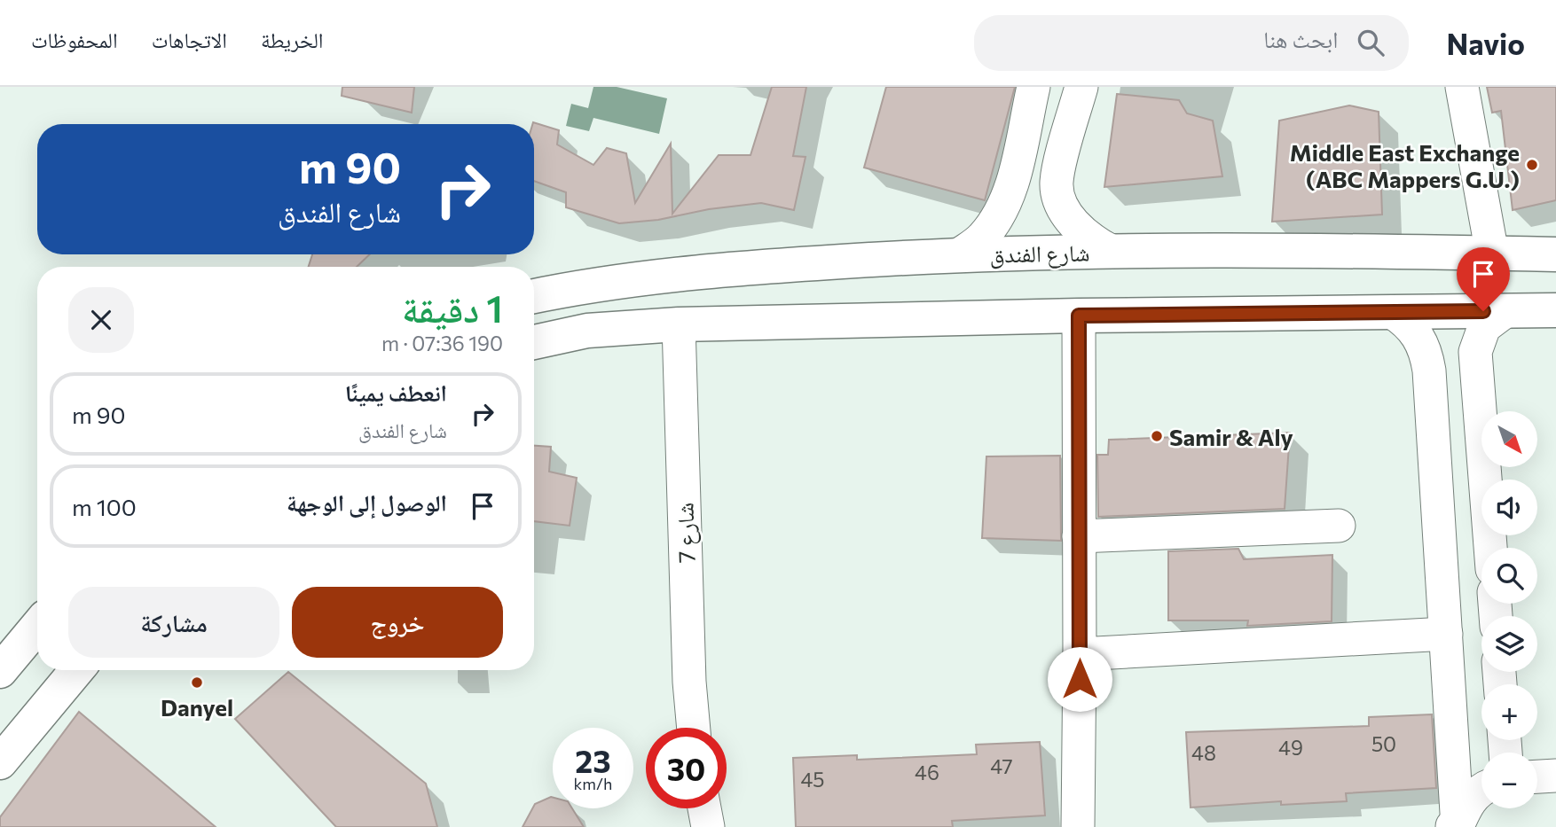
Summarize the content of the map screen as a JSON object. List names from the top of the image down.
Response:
{
  "streets": {
    "street": ["شارع الفندق", "شارع 7"]
  },
  "places": ["Middle East Exchange (ABC Mappers G.U.)", "Samir & Aly", "Danyel"],
  "house_numbers": [
    "50",
    "49",
    "48",
    "47",
    "46",
    "45"
  ],
  "north": "bottom right",
  "page": {
    "header": "Navio",
    "search": "ابحث هنا",
    "nav": ["الخريطة", "الاتجاهات", "المحفوظات"],
    "turn": ["90 m", "شارع الفندق"],
    "heading": ["1 دقيقة", "190 m · 07:36"],
    "list": [
      {
        "name": "انعطف يمينًا",
        "note": "شارع الفندق",
        "value": "90 m"
      },
      {
        "name": "الوصول إلى الوجهة",
        "value": "100 m"
      }
    ],
    "map_buttons": ["+", "−"],
    "buttons": ["خروج", "مشاركة"],
    "speed": "23 km/h",
    "limit": "30"
  }
}
